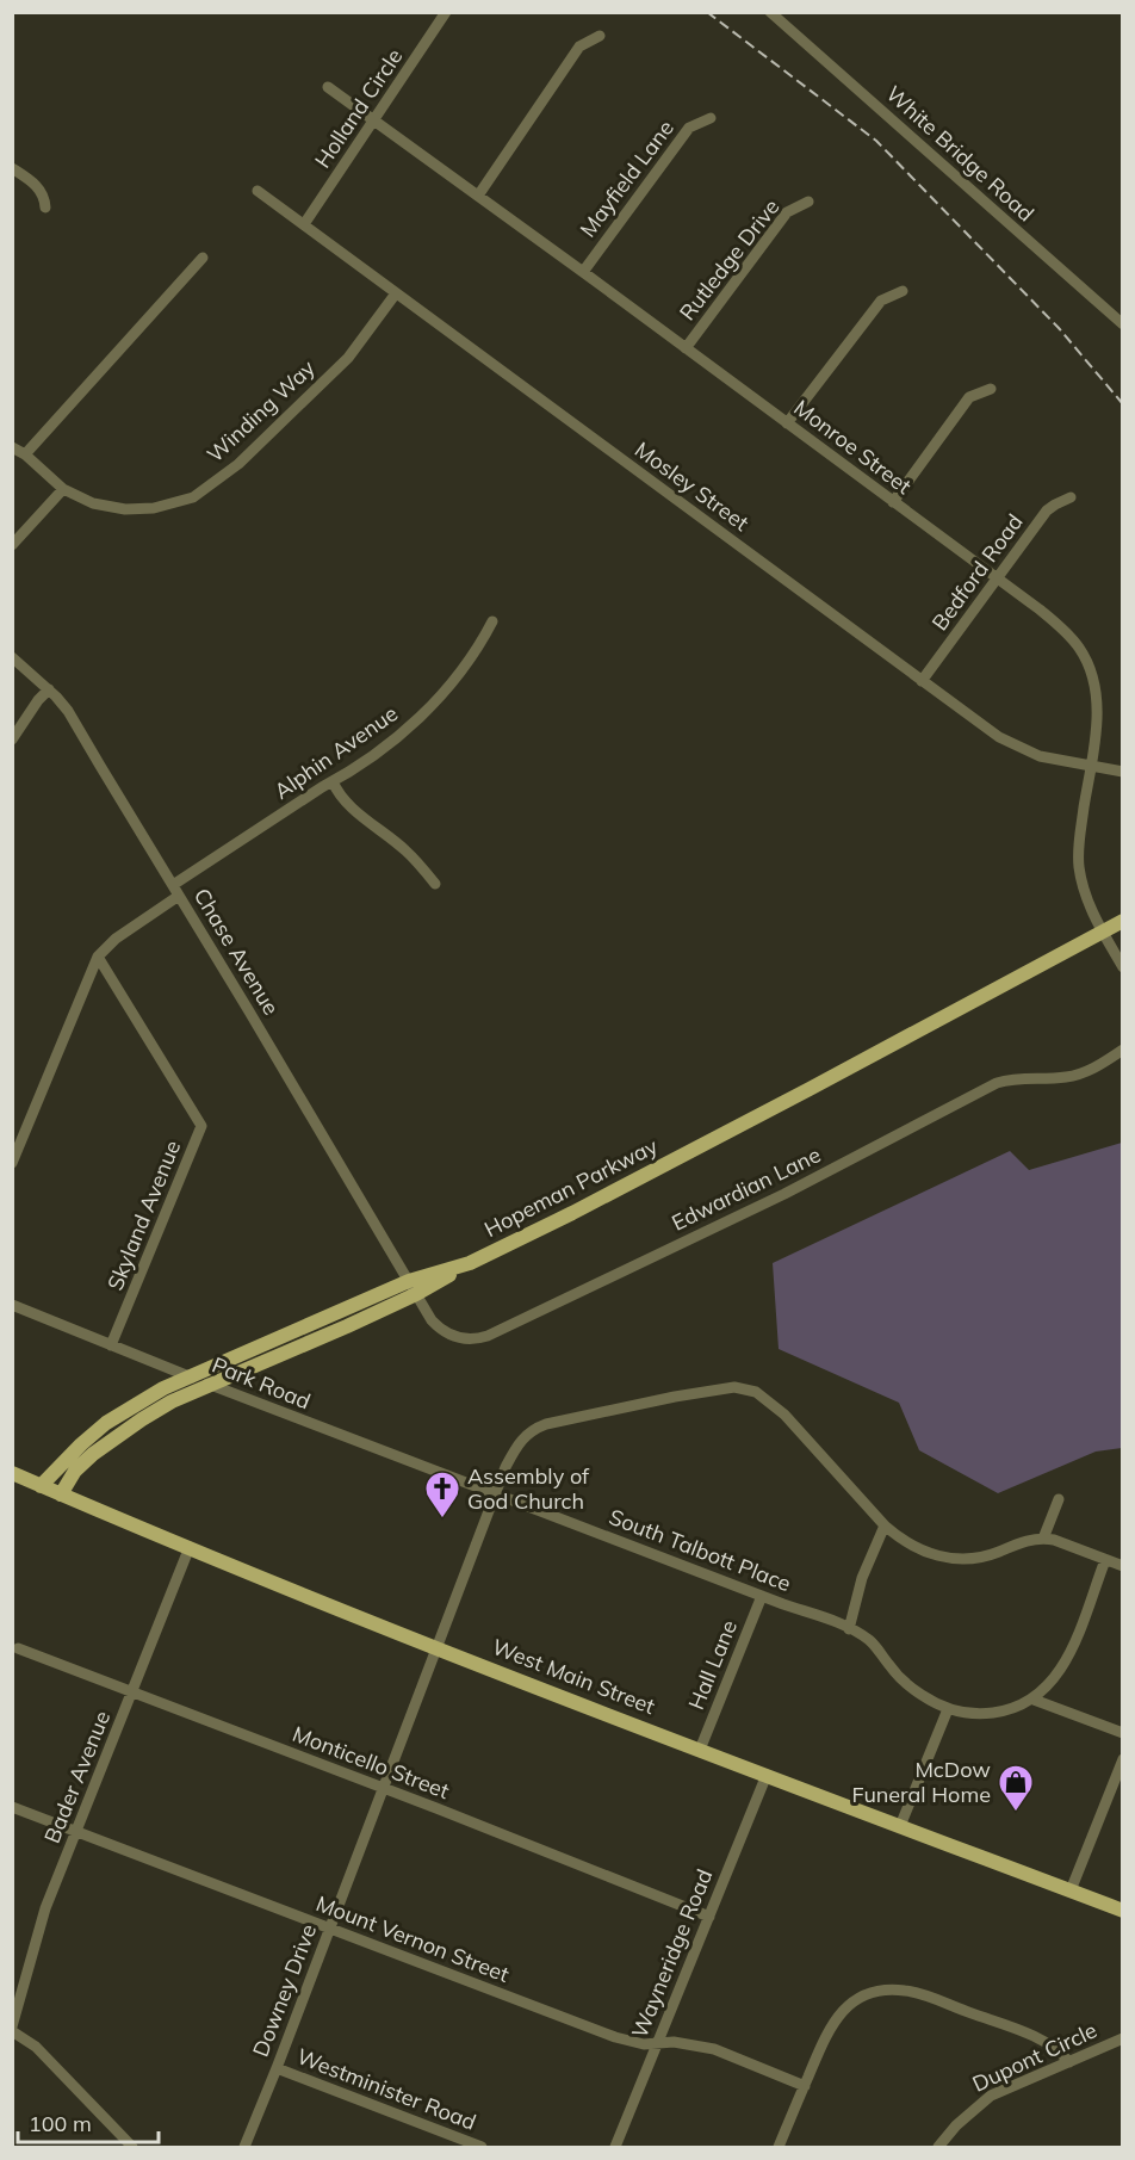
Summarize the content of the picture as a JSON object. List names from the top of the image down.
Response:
{
  "streets": {
    "main road": ["Hopeman Parkway", "West Main Street"],
    "street": [
      "Holland Circle",
      "White Bridge Road",
      "Mayfield Lane",
      "Rutledge Drive",
      "Winding Way",
      "Monroe Street",
      "Mosley Street",
      "Bedford Road",
      "Alphin Avenue",
      "Chase Avenue",
      "Edwardian Lane",
      "Skyland Avenue",
      "Park Road",
      "South Talbott Place",
      "Hall Lane",
      "Monticello Street",
      "Bader Avenue",
      "Mount Vernon Street",
      "Wayneridge Road",
      "Downey Drive",
      "Dupont Circle",
      "Westminister Road"
    ]
  },
  "crossings": [
    ["Holland Circle", "Monroe Street"],
    ["Holland Circle", "Mosley Street"],
    ["Mayfield Lane", "Monroe Street"],
    ["Rutledge Drive", "Monroe Street"],
    ["Winding Way", "Mosley Street"],
    ["Monroe Street", "Mosley Street"],
    ["Monroe Street", "Bedford Road"],
    ["Monroe Street", "Hopeman Parkway"],
    ["Mosley Street", "Bedford Road"],
    ["Alphin Avenue", "Chase Avenue"],
    ["Chase Avenue", "Hopeman Parkway"],
    ["Chase Avenue", "Edwardian Lane"],
    ["Hopeman Parkway", "Edwardian Lane"],
    ["Skyland Avenue", "Park Road"],
    ["Park Road", "South Talbott Place"],
    ["Park Road", "Downey Drive"],
    ["South Talbott Place", "Hall Lane"],
    ["South Talbott Place", "Downey Drive"],
    ["Hall Lane", "West Main Street"],
    ["West Main Street", "Bader Avenue"],
    ["West Main Street", "Wayneridge Road"],
    ["West Main Street", "Downey Drive"],
    ["Monticello Street", "Bader Avenue"],
    ["Monticello Street", "Wayneridge Road"],
    ["Monticello Street", "Downey Drive"],
    ["Bader Avenue", "Mount Vernon Street"],
    ["Mount Vernon Street", "Wayneridge Road"],
    ["Mount Vernon Street", "Downey Drive"],
    ["Downey Drive", "Westminister Road"]
  ],
  "places": {
    "church": ["Assembly of God Church"],
    "shop": ["McDow Funeral Home"]
  },
  "scale_bar": "100 m"
}
